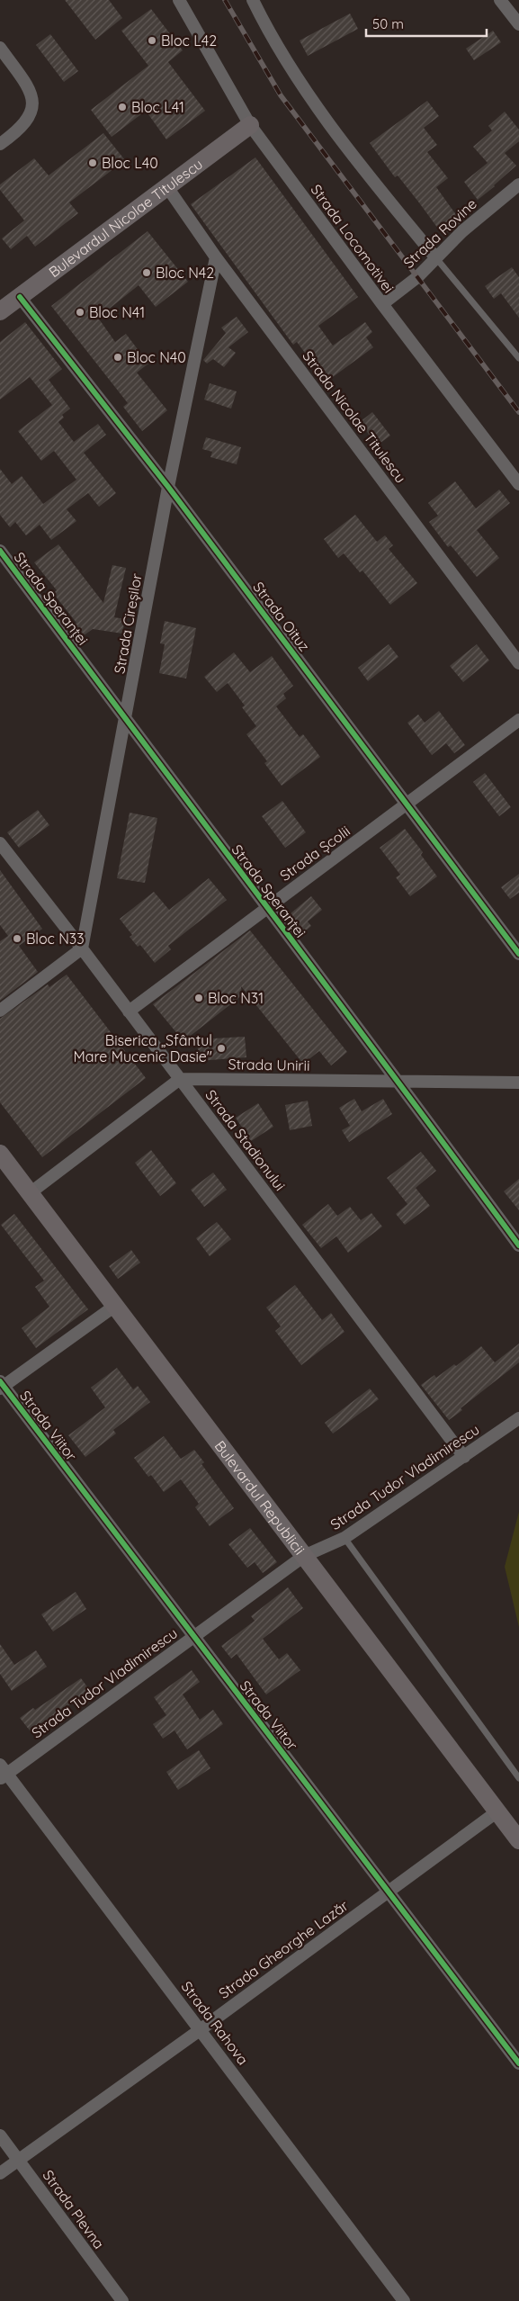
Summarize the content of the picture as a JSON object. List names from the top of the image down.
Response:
{
  "streets": {
    "main road": ["Bulevardul Nicolae Titulescu", "Bulevardul Republicii"],
    "street": [
      "Strada Rovine",
      "Strada Locomotivei",
      "Strada Nicolae Titulescu",
      "Strada Speranței",
      "Strada Oituz",
      "Strada Cireșilor",
      "Strada Școlii",
      "Strada Unirii",
      "Strada Stadionului",
      "Strada Viitor",
      "Strada Tudor Vladimirescu",
      "Strada Gheorghe Lazăr",
      "Strada Rahova",
      "Strada Plevna"
    ]
  },
  "crossings": [
    ["Bulevardul Nicolae Titulescu", "Strada Locomotivei"],
    ["Bulevardul Nicolae Titulescu", "Strada Nicolae Titulescu"],
    ["Bulevardul Nicolae Titulescu", "Strada Oituz"],
    ["Strada Rovine", "Strada Locomotivei"],
    ["Strada Nicolae Titulescu", "Strada Cireșilor"],
    ["Strada Speranței", "Strada Cireșilor"],
    ["Strada Speranței", "Strada Școlii"],
    ["Strada Speranței", "Strada Unirii"],
    ["Strada Oituz", "Strada Cireșilor"],
    ["Strada Oituz", "Strada Școlii"],
    ["Strada Cireșilor", "Strada Stadionului"],
    ["Strada Școlii", "Strada Stadionului"],
    ["Strada Unirii", "Strada Stadionului"],
    ["Strada Stadionului", "Strada Tudor Vladimirescu"],
    ["Strada Viitor", "Strada Tudor Vladimirescu"],
    ["Strada Viitor", "Strada Gheorghe Lazăr"],
    ["Strada Tudor Vladimirescu", "Bulevardul Republicii"],
    ["Strada Tudor Vladimirescu", "Strada Rahova"],
    ["Bulevardul Republicii", "Strada Gheorghe Lazăr"],
    ["Strada Gheorghe Lazăr", "Strada Rahova"],
    ["Strada Gheorghe Lazăr", "Strada Plevna"]
  ],
  "places": [
    "Bloc L42",
    "Bloc L41",
    "Bloc L40",
    "Bloc N42",
    "Bloc N41",
    "Bloc N40",
    "Bloc N33",
    "Bloc N31",
    "Biserica „Sfântul Mare Mucenic Dasie\""
  ],
  "scale_bar": "50 m"
}
